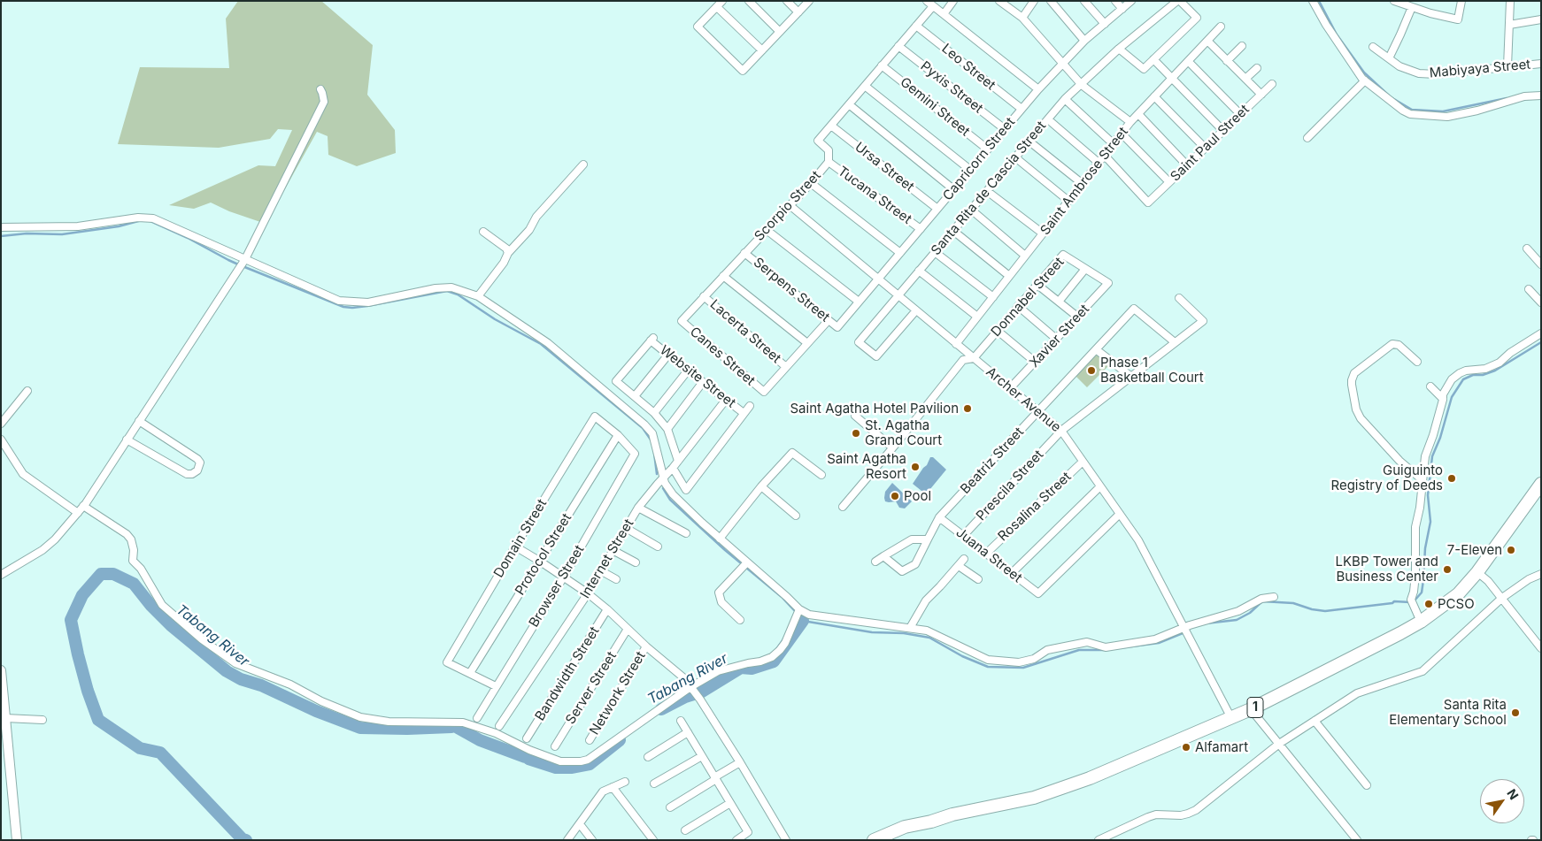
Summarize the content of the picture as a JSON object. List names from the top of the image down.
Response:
{
  "streets": {
    "highway": ["1"],
    "street": [
      "Leo Street",
      "Mabiyaya Street",
      "Pyxis Street",
      "Gemini Street",
      "Saint Paul Street",
      "Capricorn Street",
      "Ursa Street",
      "Saint Ambrose Street",
      "Santa Rita de Cascia Street",
      "Tucana Street",
      "Scorpio Street",
      "Serpens Street",
      "Donnabel Street",
      "Lacerta Street",
      "Xavier Street",
      "Canes Street",
      "Website Street",
      "Archer Avenue",
      "Beatriz Street",
      "Prescila Street",
      "Rosalina Street",
      "Domain Street",
      "Protocol Street",
      "Juana Street",
      "Internet Street",
      "Browser Street",
      "Bandwidth Street",
      "Server Street",
      "Network Street"
    ]
  },
  "crossings": [
    ["Leo Street", "Capricorn Street"],
    ["Leo Street", "Scorpio Street"],
    ["Pyxis Street", "Capricorn Street"],
    ["Pyxis Street", "Scorpio Street"],
    ["Gemini Street", "Capricorn Street"],
    ["Gemini Street", "Scorpio Street"],
    ["Saint Paul Street", "Saint Ambrose Street"],
    ["Capricorn Street", "Ursa Street"],
    ["Capricorn Street", "Tucana Street"],
    ["Capricorn Street", "Serpens Street"],
    ["Capricorn Street", "Archer Avenue"],
    ["Ursa Street", "Scorpio Street"],
    ["Saint Ambrose Street", "Archer Avenue"],
    ["Santa Rita de Cascia Street", "Archer Avenue"],
    ["Tucana Street", "Scorpio Street"],
    ["Scorpio Street", "Serpens Street"],
    ["Scorpio Street", "Lacerta Street"],
    ["Scorpio Street", "Canes Street"],
    ["Scorpio Street", "Archer Avenue"],
    ["Donnabel Street", "Xavier Street"],
    ["Donnabel Street", "Archer Avenue"],
    ["Lacerta Street", "Canes Street"],
    ["Xavier Street", "Archer Avenue"],
    ["Website Street", "Internet Street"],
    ["Archer Avenue", "Beatriz Street"],
    ["Archer Avenue", "Prescila Street"],
    ["Archer Avenue", "Rosalina Street"],
    ["Archer Avenue", "Juana Street"],
    ["Archer Avenue", "1"],
    ["Beatriz Street", "Prescila Street"],
    ["Beatriz Street", "Juana Street"],
    ["Prescila Street", "Juana Street"],
    ["Rosalina Street", "Juana Street"],
    ["Domain Street", "Protocol Street"],
    ["Domain Street", "Browser Street"],
    ["Protocol Street", "Browser Street"]
  ],
  "water": ["Tabang River"],
  "places": [
    "Phase 1 Basketball Court",
    "Saint Agatha Hotel Pavilion",
    "St. Agatha Grand Court",
    "Saint Agatha Resort",
    "Guiguinto Registry of Deeds",
    "Pool",
    "7-Eleven",
    "LKBP Tower and Business Center",
    "PCSO",
    "Santa Rita Elementary School",
    "Alfamart"
  ],
  "north": "top right"
}
